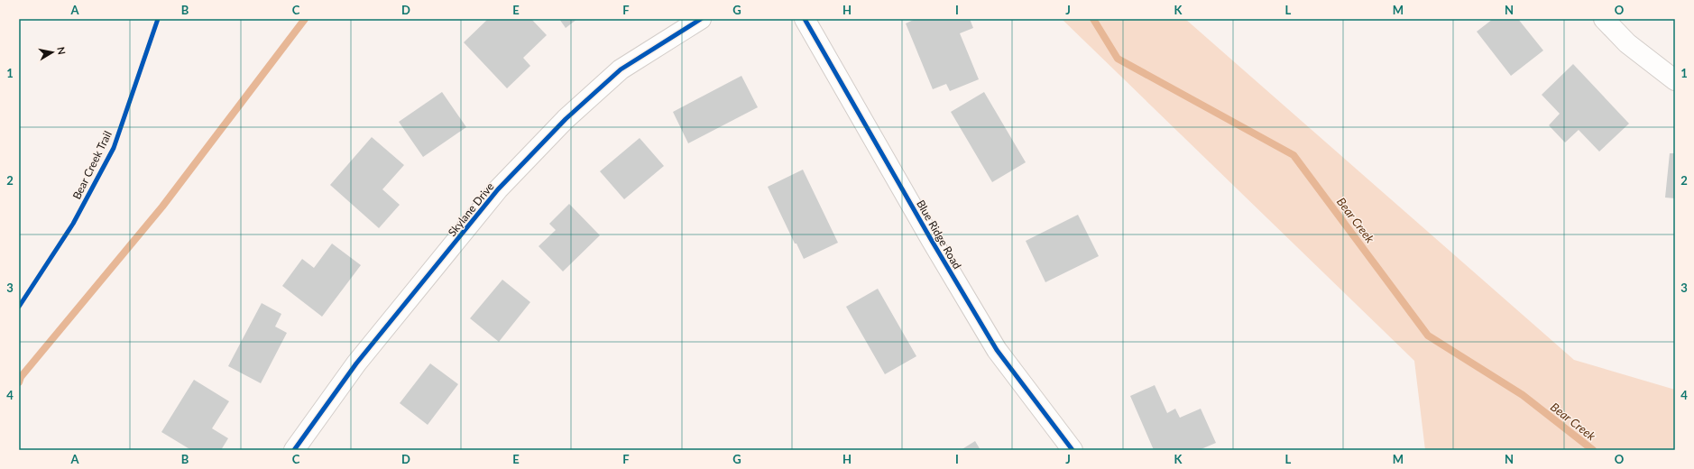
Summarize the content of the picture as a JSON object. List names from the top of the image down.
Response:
{
  "streets": {
    "street": ["Skylane Drive", "Blue Ridge Road"],
    "cycle path": ["Bear Creek Trail"]
  },
  "water": ["Bear Creek"],
  "north": "right",
  "grid": {
    "columns": [
      "A",
      "B",
      "C",
      "D",
      "E",
      "F",
      "G",
      "H",
      "I",
      "J",
      "K",
      "L",
      "M",
      "N",
      "O"
    ],
    "rows": [
      "1",
      "2",
      "3",
      "4"
    ]
  }
}
